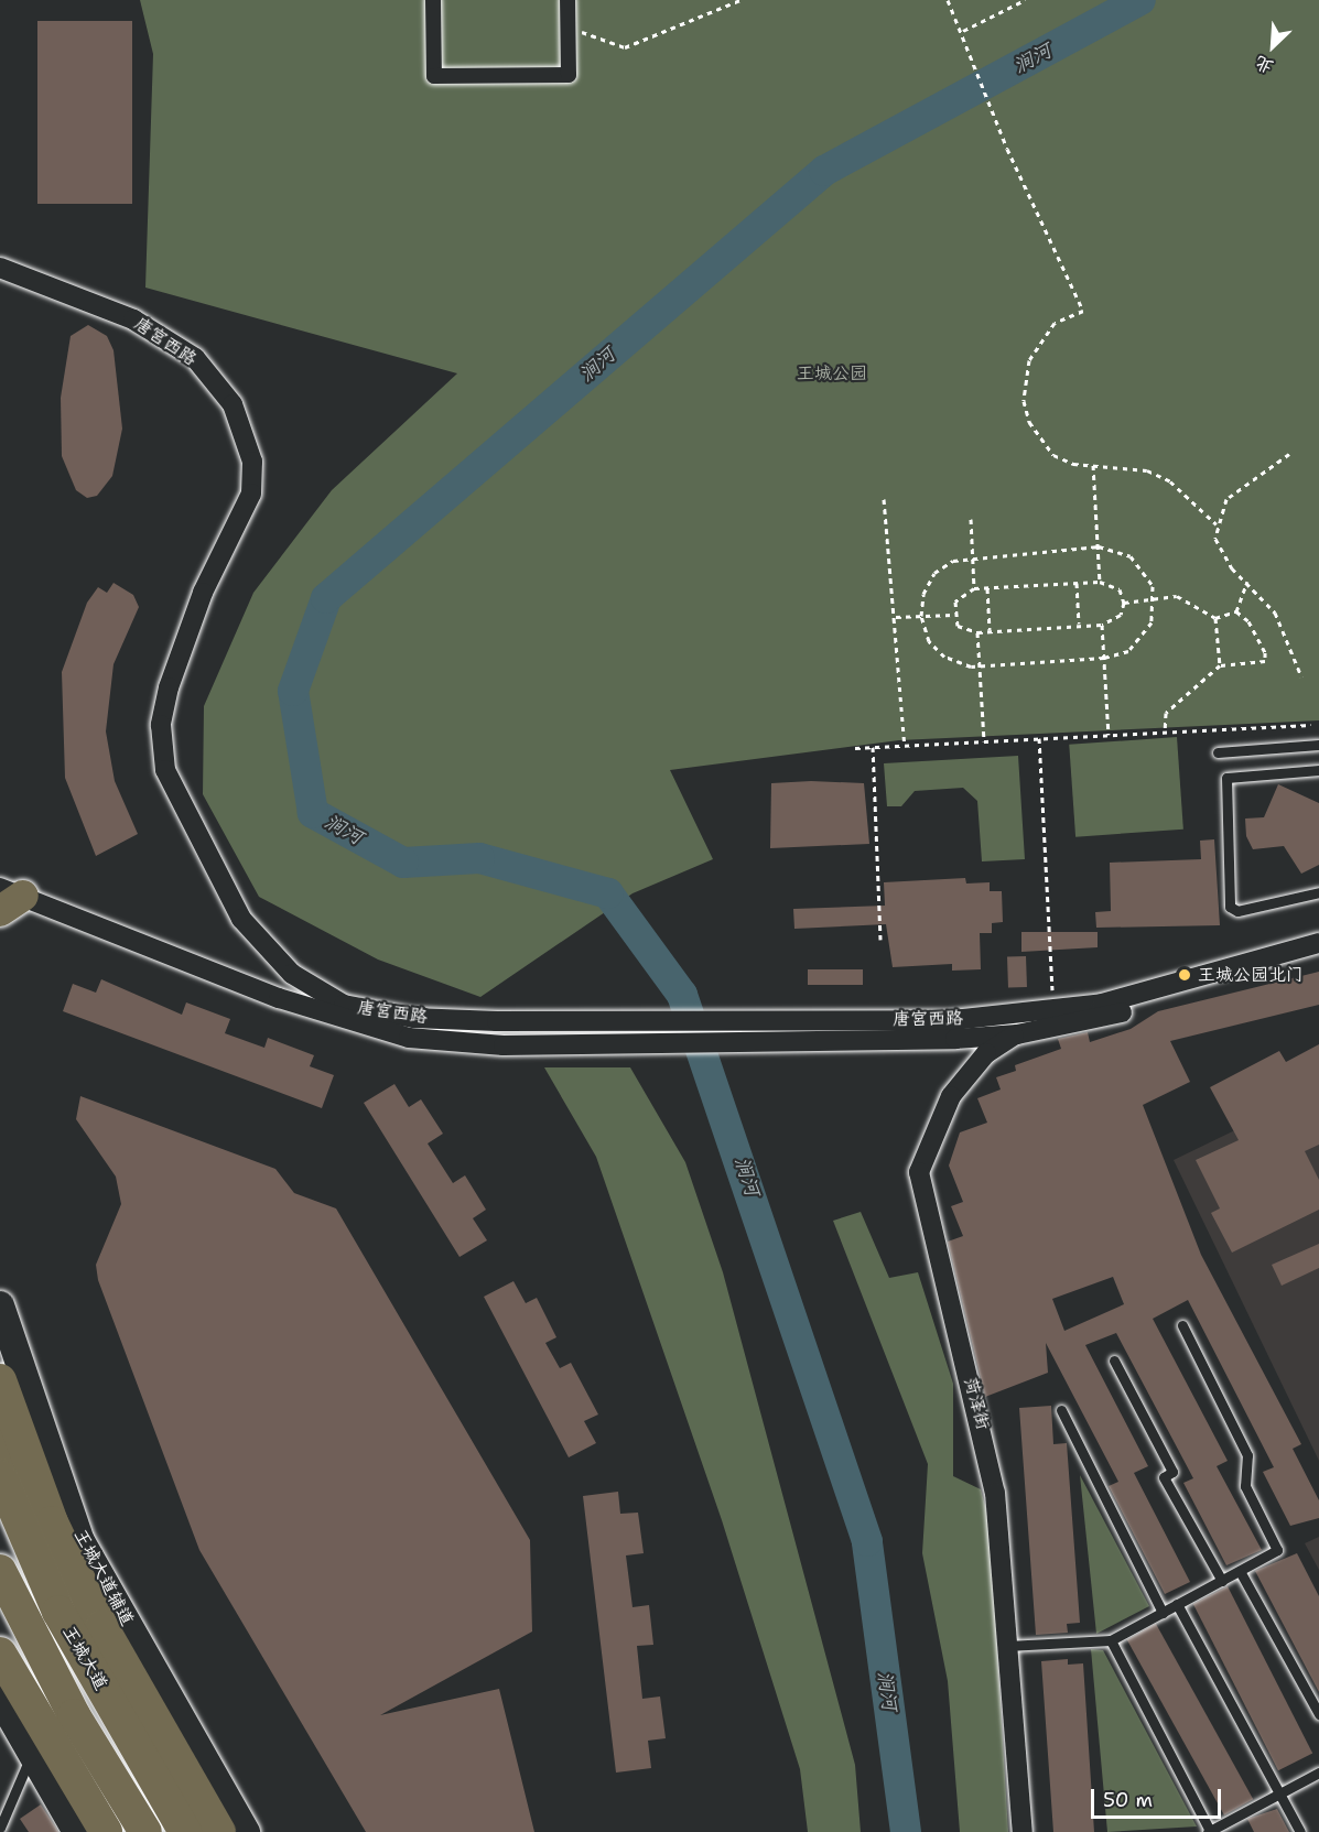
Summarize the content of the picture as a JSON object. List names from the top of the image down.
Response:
{
  "streets": {
    "highway": ["王城大道"],
    "main road": ["王城大道辅道"],
    "street": ["唐宫西路", "菏泽街"]
  },
  "crossings": [
    ["唐宫西路", "菏泽街"]
  ],
  "water": ["涧河"],
  "parks": ["王城公园"],
  "places": ["王城公园北门"],
  "scale_bar": "50 m",
  "north": "bottom left"
}
